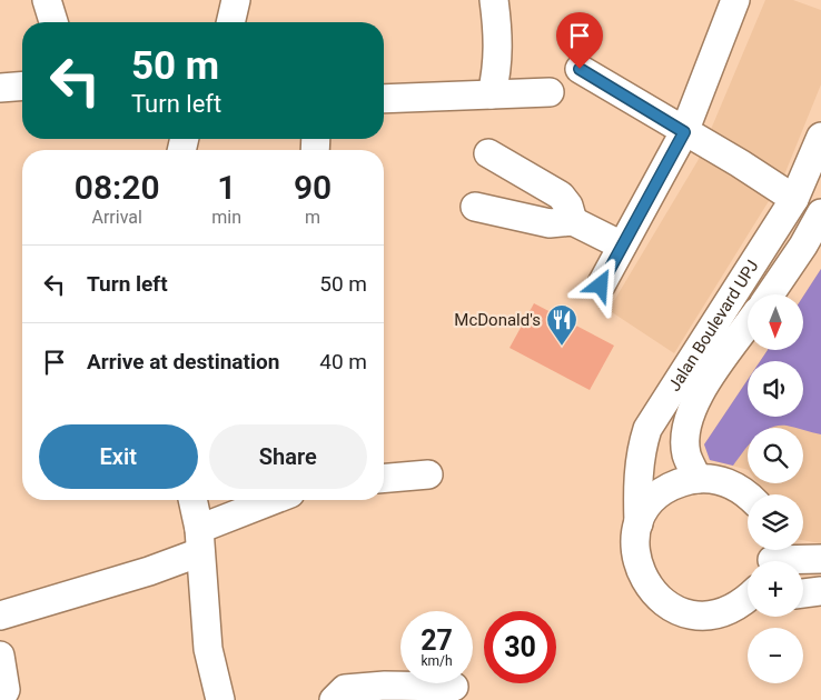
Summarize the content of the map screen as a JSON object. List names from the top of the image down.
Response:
{
  "streets": {
    "street": ["Jalan Boulevard UPJ"]
  },
  "places": {
    "restaurant": ["McDonald's"]
  },
  "north": "bottom",
  "page": {
    "turn": ["50 m", "Turn left"],
    "eta": [
      "08:20",
      "Arrival",
      "1",
      "min",
      "90",
      "m"
    ],
    "list": [
      {
        "name": "Turn left",
        "value": "50 m"
      },
      {
        "name": "Arrive at destination",
        "value": "40 m"
      }
    ],
    "map_buttons": ["+", "−"],
    "buttons": ["Exit", "Share"],
    "speed": "27 km/h",
    "limit": "30"
  }
}
